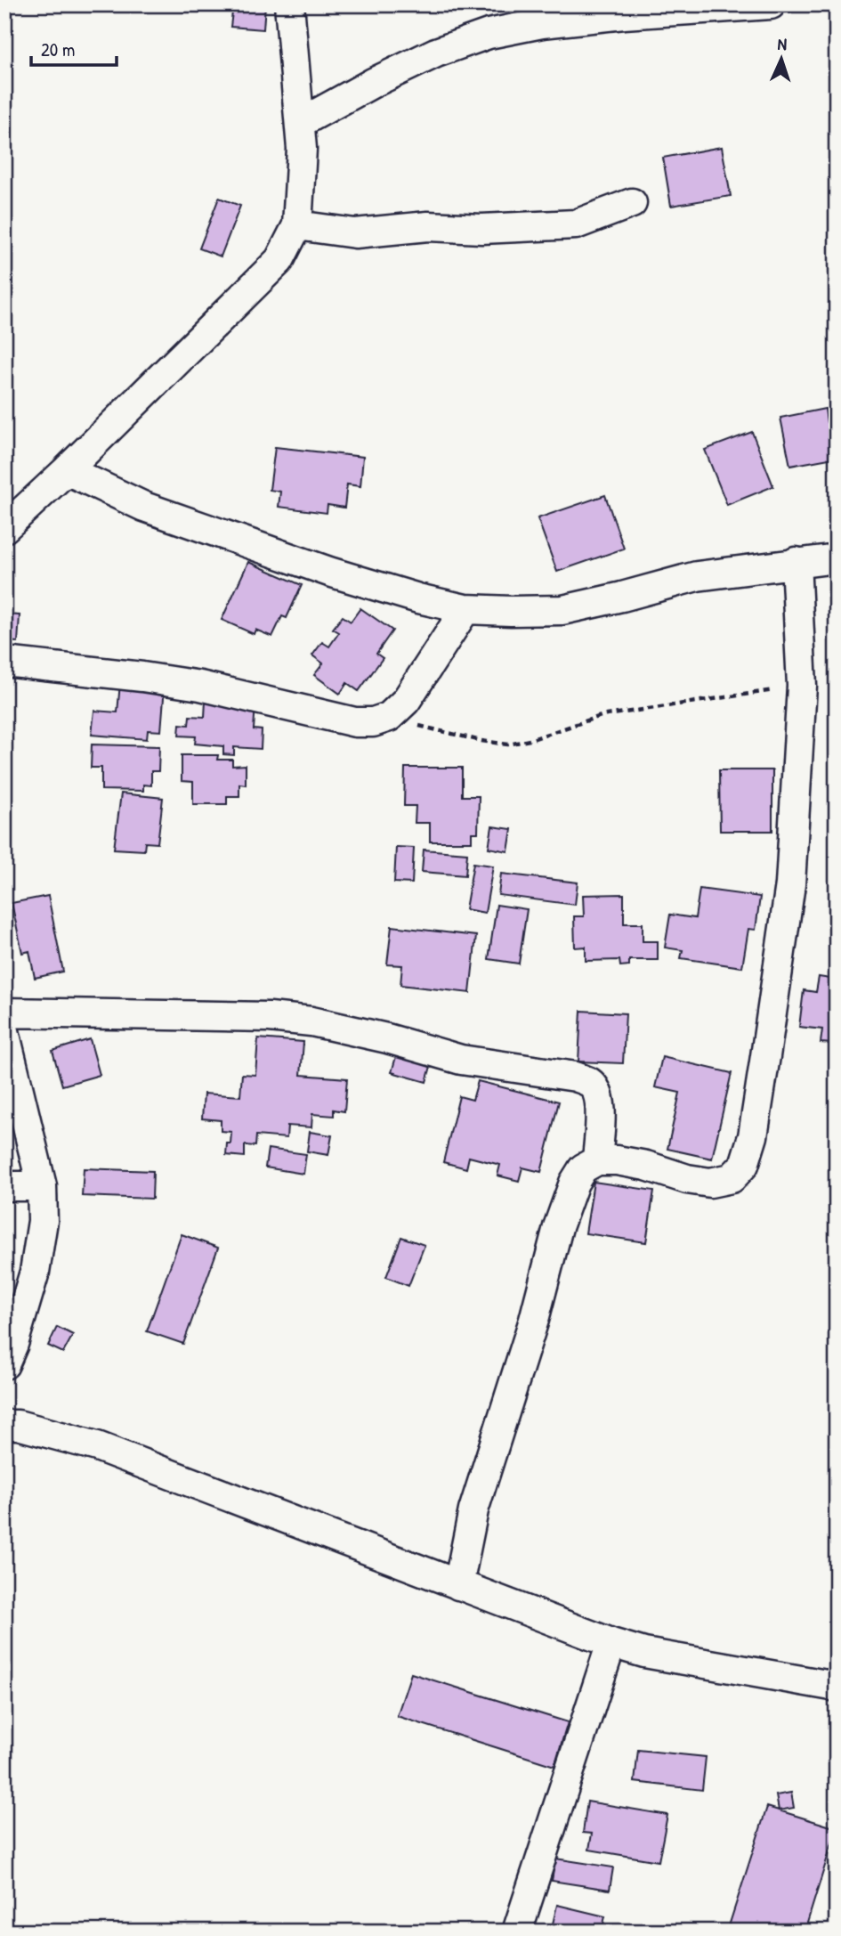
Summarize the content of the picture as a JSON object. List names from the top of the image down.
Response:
{
  "scale_bar": "20 m",
  "north": "top"
}
